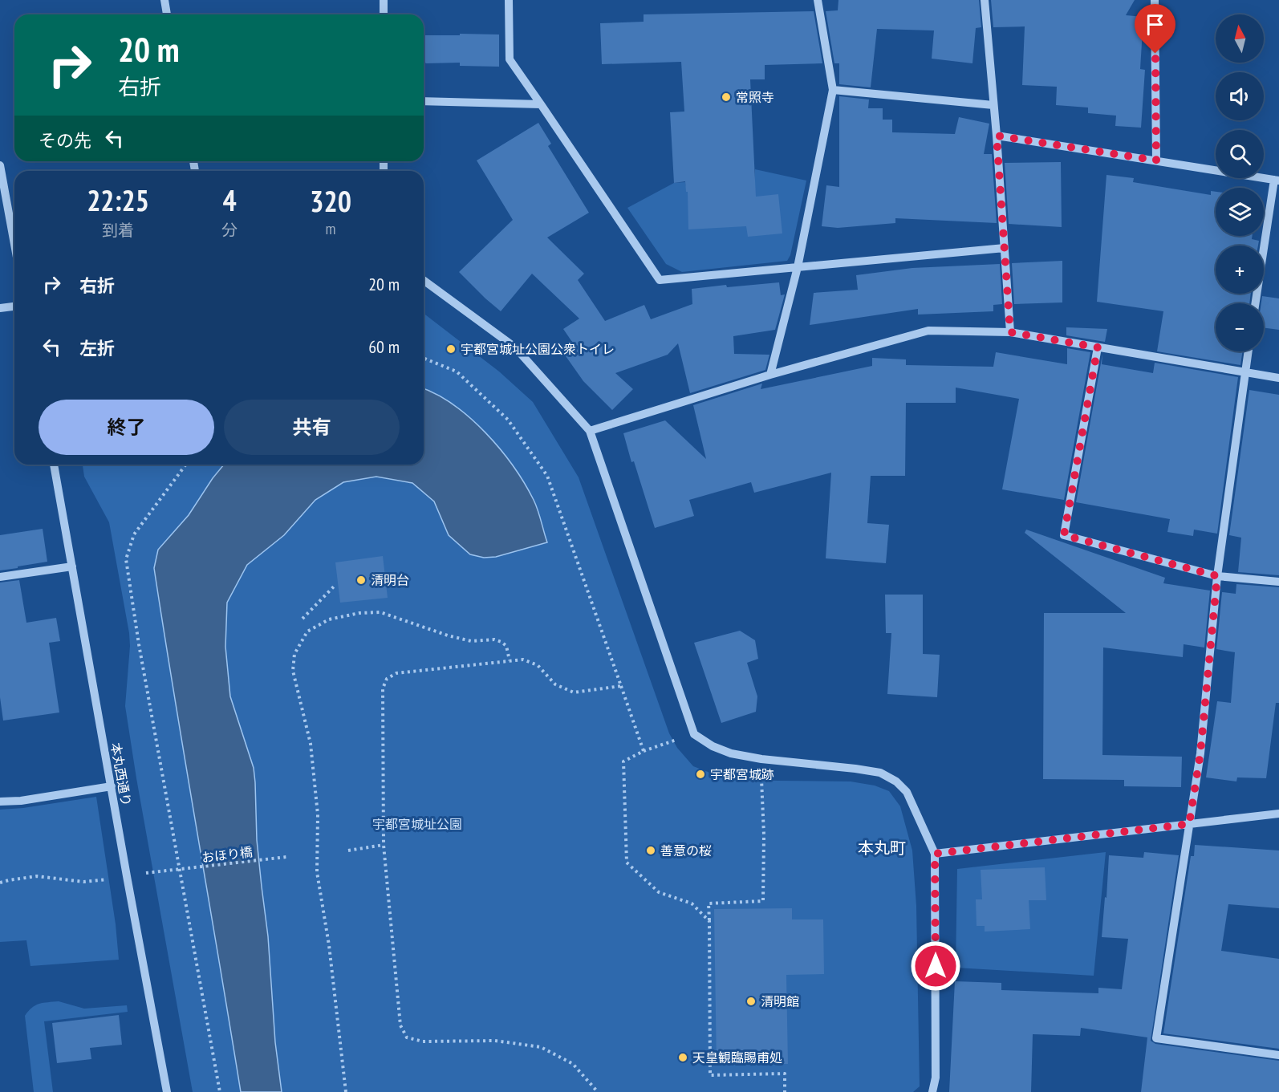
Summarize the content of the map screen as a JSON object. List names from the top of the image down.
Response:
{
  "streets": {
    "street": ["本丸西通り"],
    "path": ["おほり橋"]
  },
  "districts": ["本丸町"],
  "parks": ["宇都宮城址公園"],
  "places": [
    "常照寺",
    "宇都宮城址公園公衆トイレ",
    "清明台",
    "宇都宮城跡",
    "善意の桜",
    "清明館",
    "天皇観臨賜甫処"
  ],
  "north": "top",
  "page": {
    "map_buttons": ["+", "−"],
    "turn": ["20 m", "右折"],
    "then": "その先",
    "eta": [
      "22:25",
      "到着",
      "4",
      "分",
      "320",
      "m"
    ],
    "list": [
      {
        "name": "右折",
        "value": "20 m"
      },
      {
        "name": "左折",
        "value": "60 m"
      }
    ],
    "buttons": ["終了", "共有"]
  }
}
